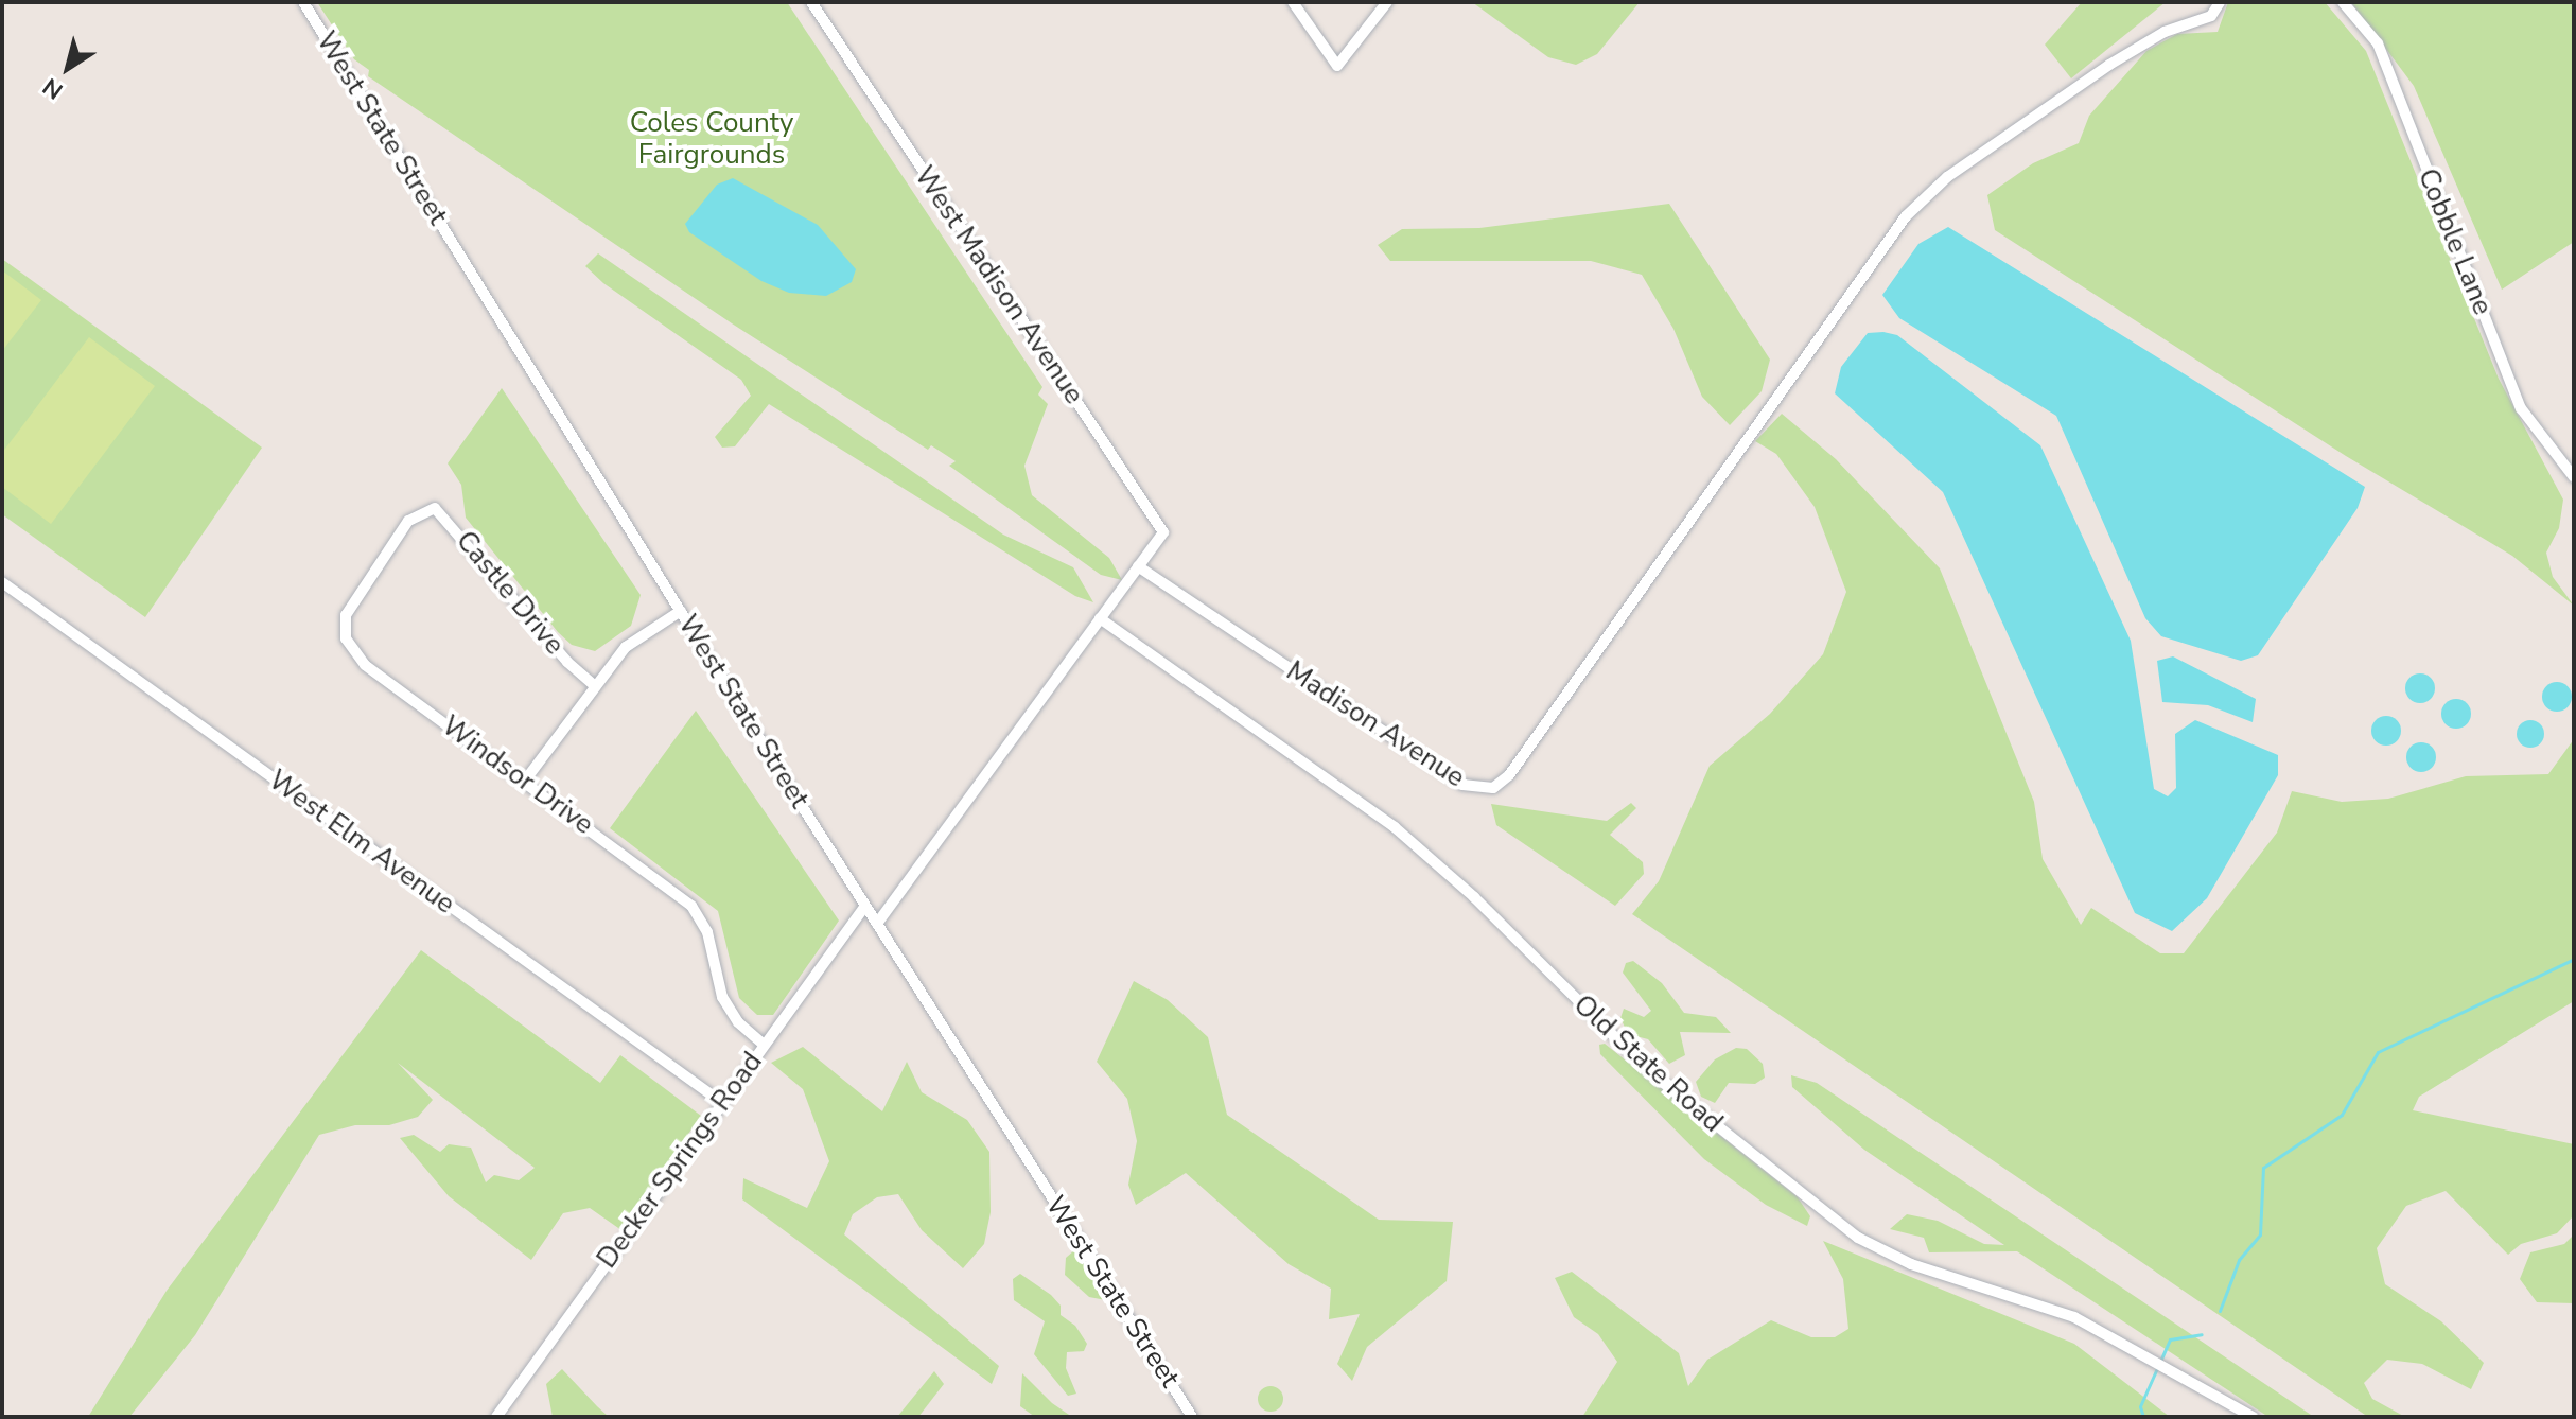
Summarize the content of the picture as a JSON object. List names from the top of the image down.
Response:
{
  "streets": {
    "street": [
      "West State Street",
      "Cobble Lane",
      "West Madison Avenue",
      "Castle Drive",
      "Madison Avenue",
      "Windsor Drive",
      "West Elm Avenue",
      "Old State Road",
      "Decker Springs Road"
    ]
  },
  "crossings": [
    ["West State Street", "Decker Springs Road"],
    ["West Madison Avenue", "Madison Avenue"],
    ["Castle Drive", "Windsor Drive"],
    ["Windsor Drive", "Decker Springs Road"],
    ["West Elm Avenue", "Decker Springs Road"]
  ],
  "parks": ["Coles County Fairgrounds"],
  "north": "bottom left"
}
